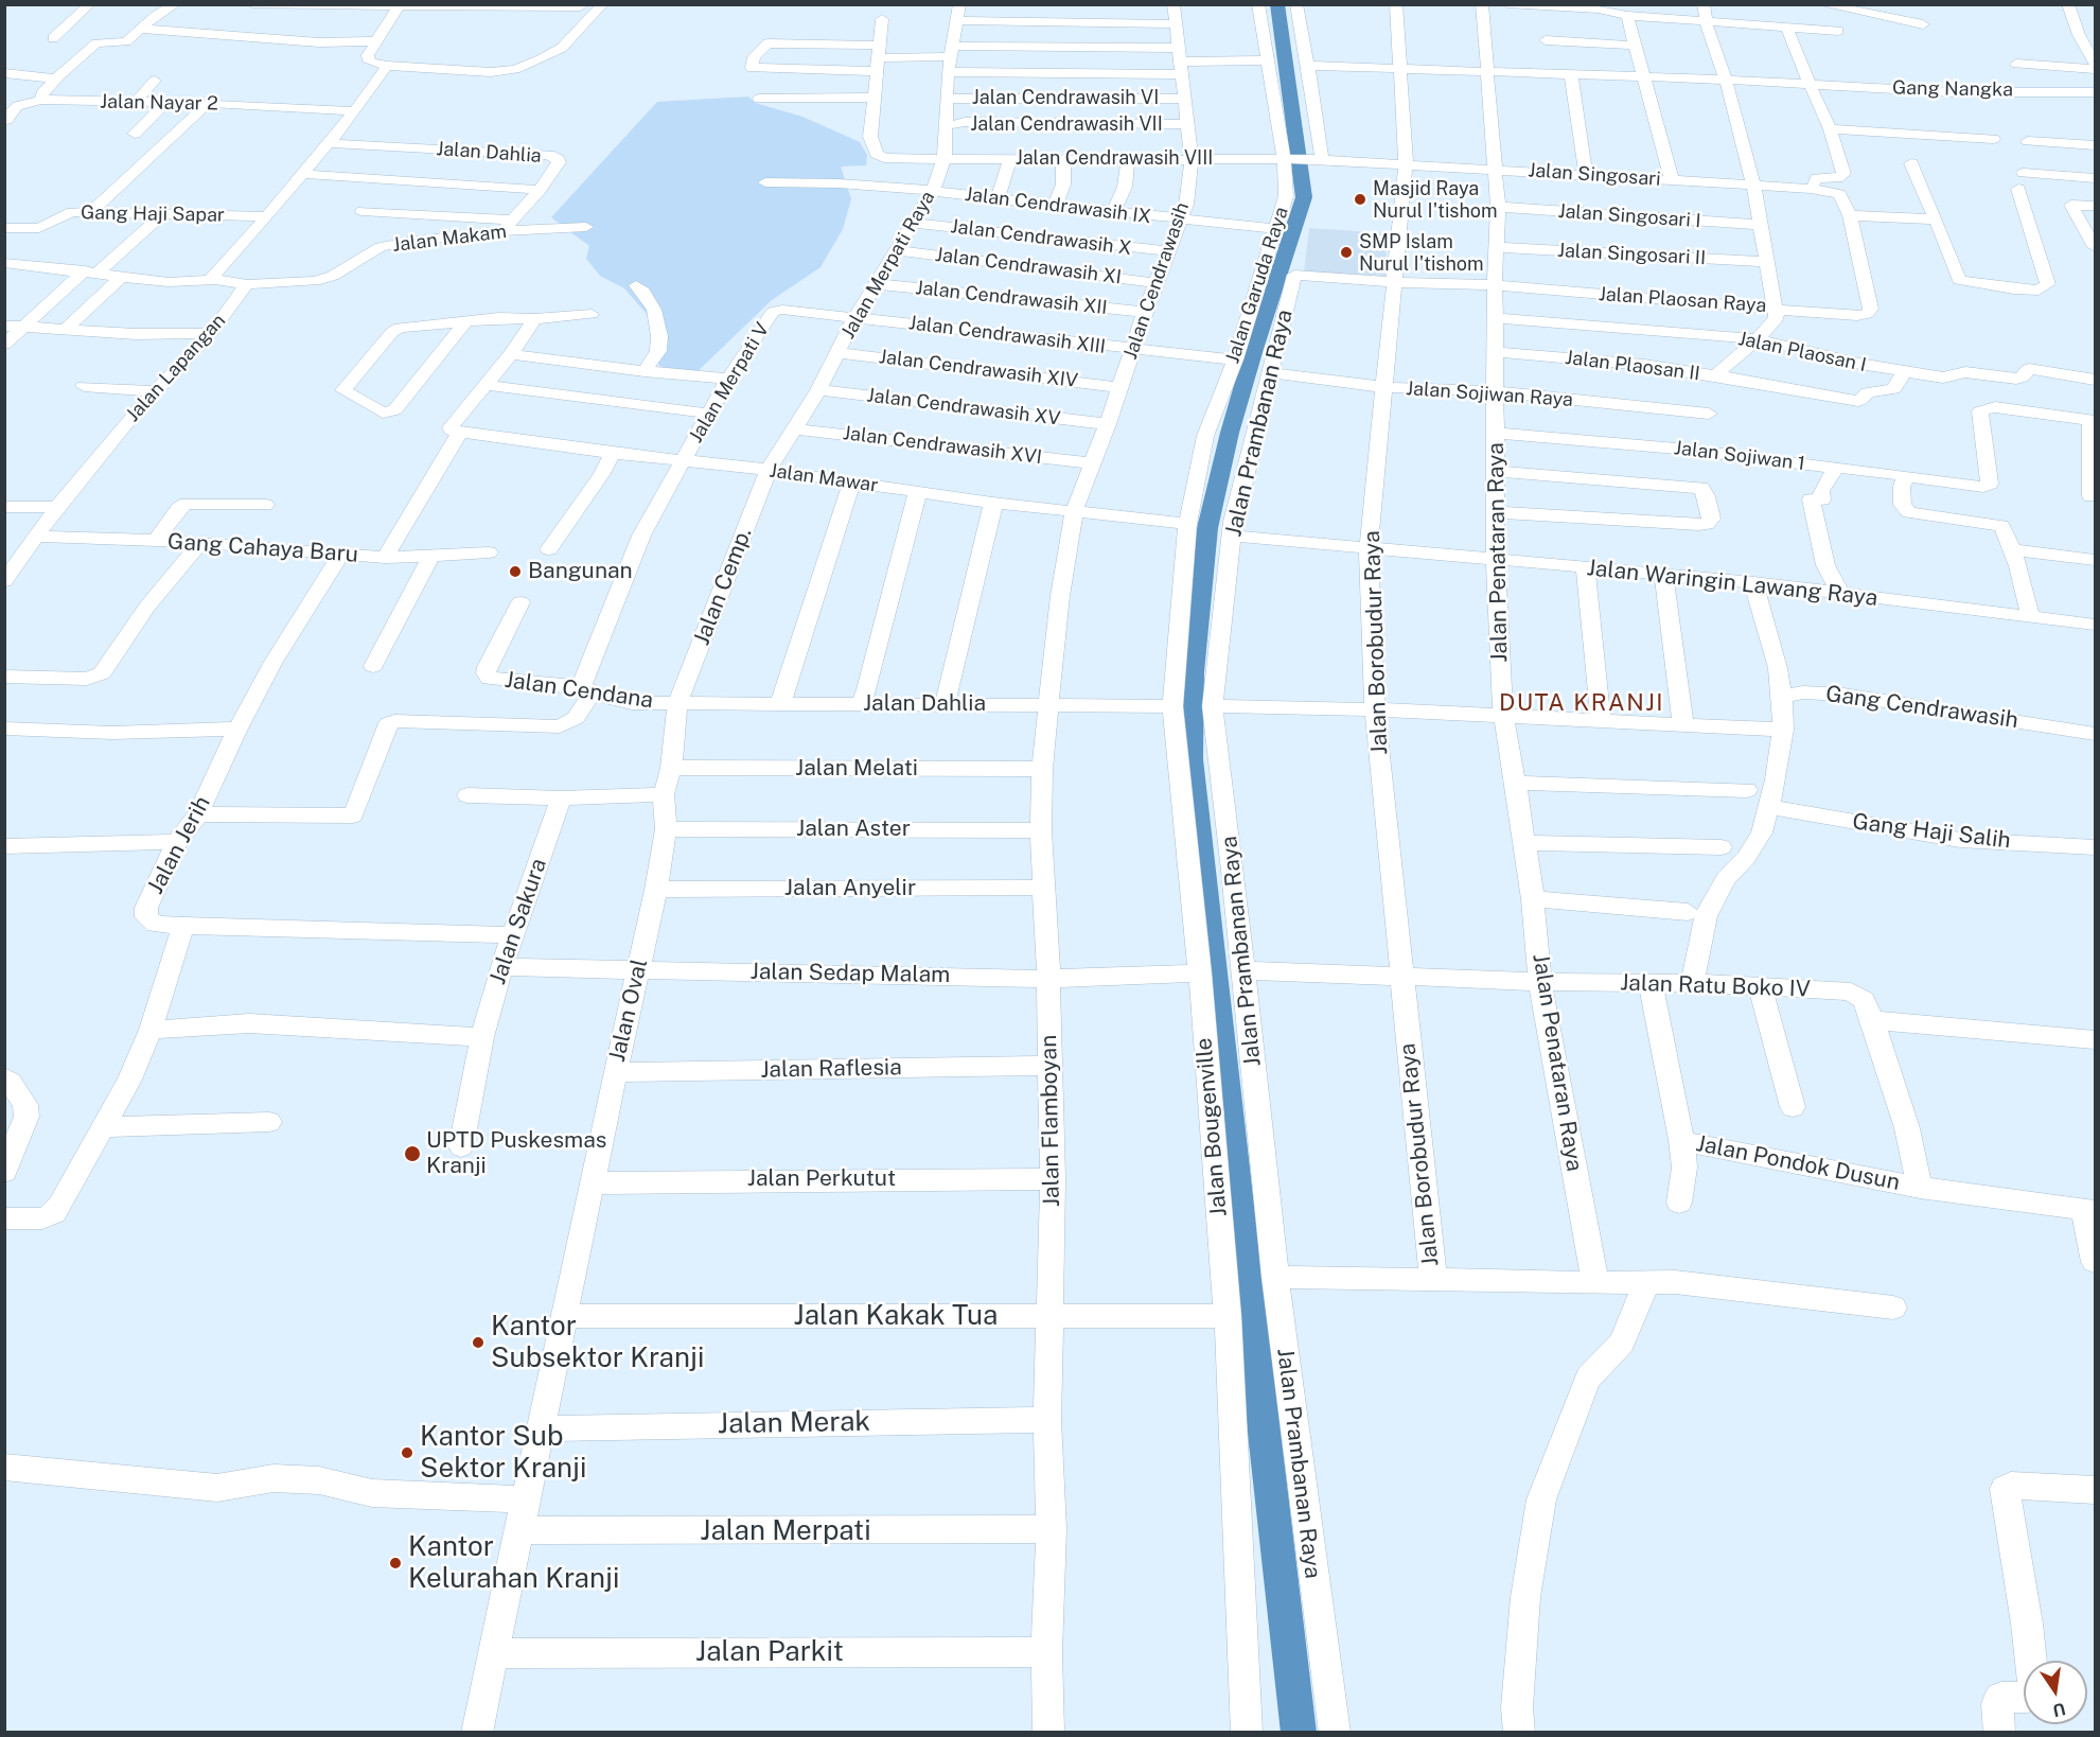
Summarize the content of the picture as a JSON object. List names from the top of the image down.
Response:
{
  "streets": {
    "street": [
      "Gang Nangka",
      "Jalan Cendrawasih VI",
      "Jalan Nayar 2",
      "Jalan Cendrawasih VII",
      "Jalan Dahlia",
      "Jalan Cendrawasih VIII",
      "Jalan Singosari",
      "Jalan Cendrawasih IX",
      "Gang Haji Sapar",
      "Jalan Singosari I",
      "Jalan Cendrawasih X",
      "Jalan Makam",
      "Jalan Singosari II",
      "Jalan Merpati Raya",
      "Jalan Cendrawasih XI",
      "Jalan Cendrawasih",
      "Jalan Garuda Raya",
      "Jalan Cendrawasih XII",
      "Jalan Plaosan Raya",
      "Jalan Cendrawasih XIII",
      "Jalan Plaosan I",
      "Jalan Plaosan II",
      "Jalan Lapangan",
      "Jalan Cendrawasih XIV",
      "Jalan Merpati V",
      "Jalan Sojiwan Raya",
      "Jalan Cendrawasih XV",
      "Jalan Prambanan Raya",
      "Jalan Cendrawasih XVI",
      "Jalan Sojiwan 1",
      "Jalan Mawar",
      "Gang Cahaya Baru",
      "Jalan Penataran Raya",
      "Jalan Waringin Lawang Raya",
      "Jalan Cemp.",
      "Jalan Borobudur Raya",
      "Jalan Cendana",
      "Gang Cendrawasih",
      "Jalan Melati",
      "Jalan Aster",
      "Gang Haji Salih",
      "Jalan Jerih",
      "Jalan Anyelir",
      "Jalan Sakura",
      "Jalan Sedap Malam",
      "Jalan Ratu Boko IV",
      "Jalan Oval",
      "Jalan Raflesia",
      "Jalan Flamboyan",
      "Jalan Bougenville",
      "Jalan Pondok Dusun",
      "Jalan Perkutut",
      "Jalan Kakak Tua",
      "Jalan Merak",
      "Jalan Merpati",
      "Jalan Parkit"
    ]
  },
  "crossings": [
    ["Gang Nangka", "Jalan Penataran Raya"],
    ["Gang Nangka", "Jalan Borobudur Raya"],
    ["Jalan Cendrawasih VI", "Jalan Merpati Raya"],
    ["Jalan Cendrawasih VI", "Jalan Cendrawasih"],
    ["Jalan Nayar 2", "Jalan Lapangan"],
    ["Jalan Cendrawasih VII", "Jalan Merpati Raya"],
    ["Jalan Cendrawasih VII", "Jalan Cendrawasih"],
    ["Jalan Dahlia", "Jalan Makam"],
    ["Jalan Dahlia", "Jalan Lapangan"],
    ["Jalan Dahlia", "Jalan Cemp."],
    ["Jalan Dahlia", "Jalan Cendana"],
    ["Jalan Dahlia", "Jalan Oval"],
    ["Jalan Dahlia", "Jalan Flamboyan"],
    ["Jalan Dahlia", "Jalan Bougenville"],
    ["Jalan Cendrawasih VIII", "Jalan Singosari"],
    ["Jalan Cendrawasih VIII", "Jalan Merpati Raya"],
    ["Jalan Cendrawasih VIII", "Jalan Cendrawasih"],
    ["Jalan Cendrawasih VIII", "Jalan Garuda Raya"],
    ["Jalan Singosari", "Jalan Garuda Raya"],
    ["Jalan Singosari", "Jalan Penataran Raya"],
    ["Jalan Singosari", "Jalan Borobudur Raya"],
    ["Jalan Cendrawasih IX", "Jalan Merpati Raya"],
    ["Jalan Cendrawasih IX", "Jalan Cendrawasih"],
    ["Jalan Cendrawasih IX", "Jalan Garuda Raya"],
    ["Gang Haji Sapar", "Jalan Lapangan"],
    ["Jalan Singosari I", "Jalan Penataran Raya"],
    ["Jalan Cendrawasih X", "Jalan Merpati Raya"],
    ["Jalan Cendrawasih X", "Jalan Cendrawasih"],
    ["Jalan Makam", "Jalan Lapangan"],
    ["Jalan Singosari II", "Jalan Penataran Raya"],
    ["Jalan Merpati Raya", "Jalan Cendrawasih XI"],
    ["Jalan Merpati Raya", "Jalan Cendrawasih XII"],
    ["Jalan Merpati Raya", "Jalan Cendrawasih XIII"],
    ["Jalan Merpati Raya", "Jalan Cendrawasih XIV"],
    ["Jalan Merpati Raya", "Jalan Merpati V"],
    ["Jalan Merpati Raya", "Jalan Cendrawasih XV"],
    ["Jalan Merpati Raya", "Jalan Cendrawasih XVI"],
    ["Jalan Merpati Raya", "Jalan Mawar"],
    ["Jalan Merpati Raya", "Jalan Cemp."],
    ["Jalan Cendrawasih XI", "Jalan Cendrawasih"],
    ["Jalan Cendrawasih", "Jalan Cendrawasih XII"],
    ["Jalan Cendrawasih", "Jalan Cendrawasih XIII"],
    ["Jalan Cendrawasih", "Jalan Cendrawasih XIV"],
    ["Jalan Cendrawasih", "Jalan Cendrawasih XV"],
    ["Jalan Cendrawasih", "Jalan Cendrawasih XVI"],
    ["Jalan Cendrawasih", "Jalan Mawar"],
    ["Jalan Cendrawasih", "Jalan Flamboyan"],
    ["Jalan Garuda Raya", "Jalan Cendrawasih XIII"],
    ["Jalan Garuda Raya", "Jalan Mawar"],
    ["Jalan Garuda Raya", "Jalan Bougenville"],
    ["Jalan Plaosan Raya", "Jalan Plaosan II"],
    ["Jalan Plaosan Raya", "Jalan Prambanan Raya"],
    ["Jalan Plaosan Raya", "Jalan Penataran Raya"],
    ["Jalan Plaosan Raya", "Jalan Borobudur Raya"],
    ["Jalan Cendrawasih XIII", "Jalan Merpati V"],
    ["Jalan Plaosan I", "Jalan Plaosan II"],
    ["Jalan Plaosan I", "Jalan Penataran Raya"],
    ["Jalan Plaosan II", "Jalan Penataran Raya"],
    ["Jalan Lapangan", "Gang Cahaya Baru"],
    ["Jalan Merpati V", "Jalan Mawar"],
    ["Jalan Merpati V", "Jalan Cendana"],
    ["Jalan Merpati V", "Jalan Jerih"],
    ["Jalan Sojiwan Raya", "Jalan Prambanan Raya"],
    ["Jalan Sojiwan Raya", "Jalan Penataran Raya"],
    ["Jalan Sojiwan Raya", "Jalan Borobudur Raya"],
    ["Jalan Prambanan Raya", "Jalan Waringin Lawang Raya"],
    ["Jalan Prambanan Raya", "Jalan Borobudur Raya"],
    ["Jalan Prambanan Raya", "Jalan Ratu Boko IV"],
    ["Jalan Sojiwan 1", "Jalan Penataran Raya"],
    ["Jalan Mawar", "Jalan Cemp."],
    ["Jalan Mawar", "Jalan Flamboyan"],
    ["Jalan Mawar", "Jalan Bougenville"],
    ["Gang Cahaya Baru", "Jalan Jerih"],
    ["Jalan Penataran Raya", "Jalan Waringin Lawang Raya"],
    ["Jalan Penataran Raya", "Jalan Ratu Boko IV"],
    ["Jalan Waringin Lawang Raya", "Jalan Borobudur Raya"],
    ["Jalan Cemp.", "Jalan Cendana"],
    ["Jalan Cemp.", "Jalan Oval"],
    ["Jalan Borobudur Raya", "Jalan Ratu Boko IV"],
    ["Jalan Cendana", "Jalan Oval"],
    ["Jalan Melati", "Jalan Oval"],
    ["Jalan Melati", "Jalan Flamboyan"],
    ["Jalan Aster", "Jalan Oval"],
    ["Jalan Aster", "Jalan Flamboyan"],
    ["Jalan Jerih", "Jalan Sakura"],
    ["Jalan Anyelir", "Jalan Oval"],
    ["Jalan Anyelir", "Jalan Flamboyan"],
    ["Jalan Sakura", "Jalan Sedap Malam"],
    ["Jalan Sedap Malam", "Jalan Oval"],
    ["Jalan Sedap Malam", "Jalan Flamboyan"],
    ["Jalan Sedap Malam", "Jalan Bougenville"],
    ["Jalan Ratu Boko IV", "Jalan Pondok Dusun"],
    ["Jalan Oval", "Jalan Raflesia"],
    ["Jalan Oval", "Jalan Perkutut"],
    ["Jalan Oval", "Jalan Kakak Tua"],
    ["Jalan Oval", "Jalan Merak"],
    ["Jalan Oval", "Jalan Merpati"],
    ["Jalan Oval", "Jalan Parkit"],
    ["Jalan Raflesia", "Jalan Flamboyan"],
    ["Jalan Flamboyan", "Jalan Perkutut"],
    ["Jalan Flamboyan", "Jalan Kakak Tua"],
    ["Jalan Flamboyan", "Jalan Merak"],
    ["Jalan Flamboyan", "Jalan Merpati"],
    ["Jalan Flamboyan", "Jalan Parkit"],
    ["Jalan Bougenville", "Jalan Kakak Tua"]
  ],
  "districts": ["DUTA KRANJI"],
  "places": [
    "Masjid Raya Nurul I'tishom",
    "SMP Islam Nurul I'tishom",
    "Bangunan",
    "UPTD Puskesmas Kranji",
    "Kantor Subsektor Kranji",
    "Kantor Sub Sektor Kranji",
    "Kantor Kelurahan Kranji"
  ],
  "north": "bottom"
}
